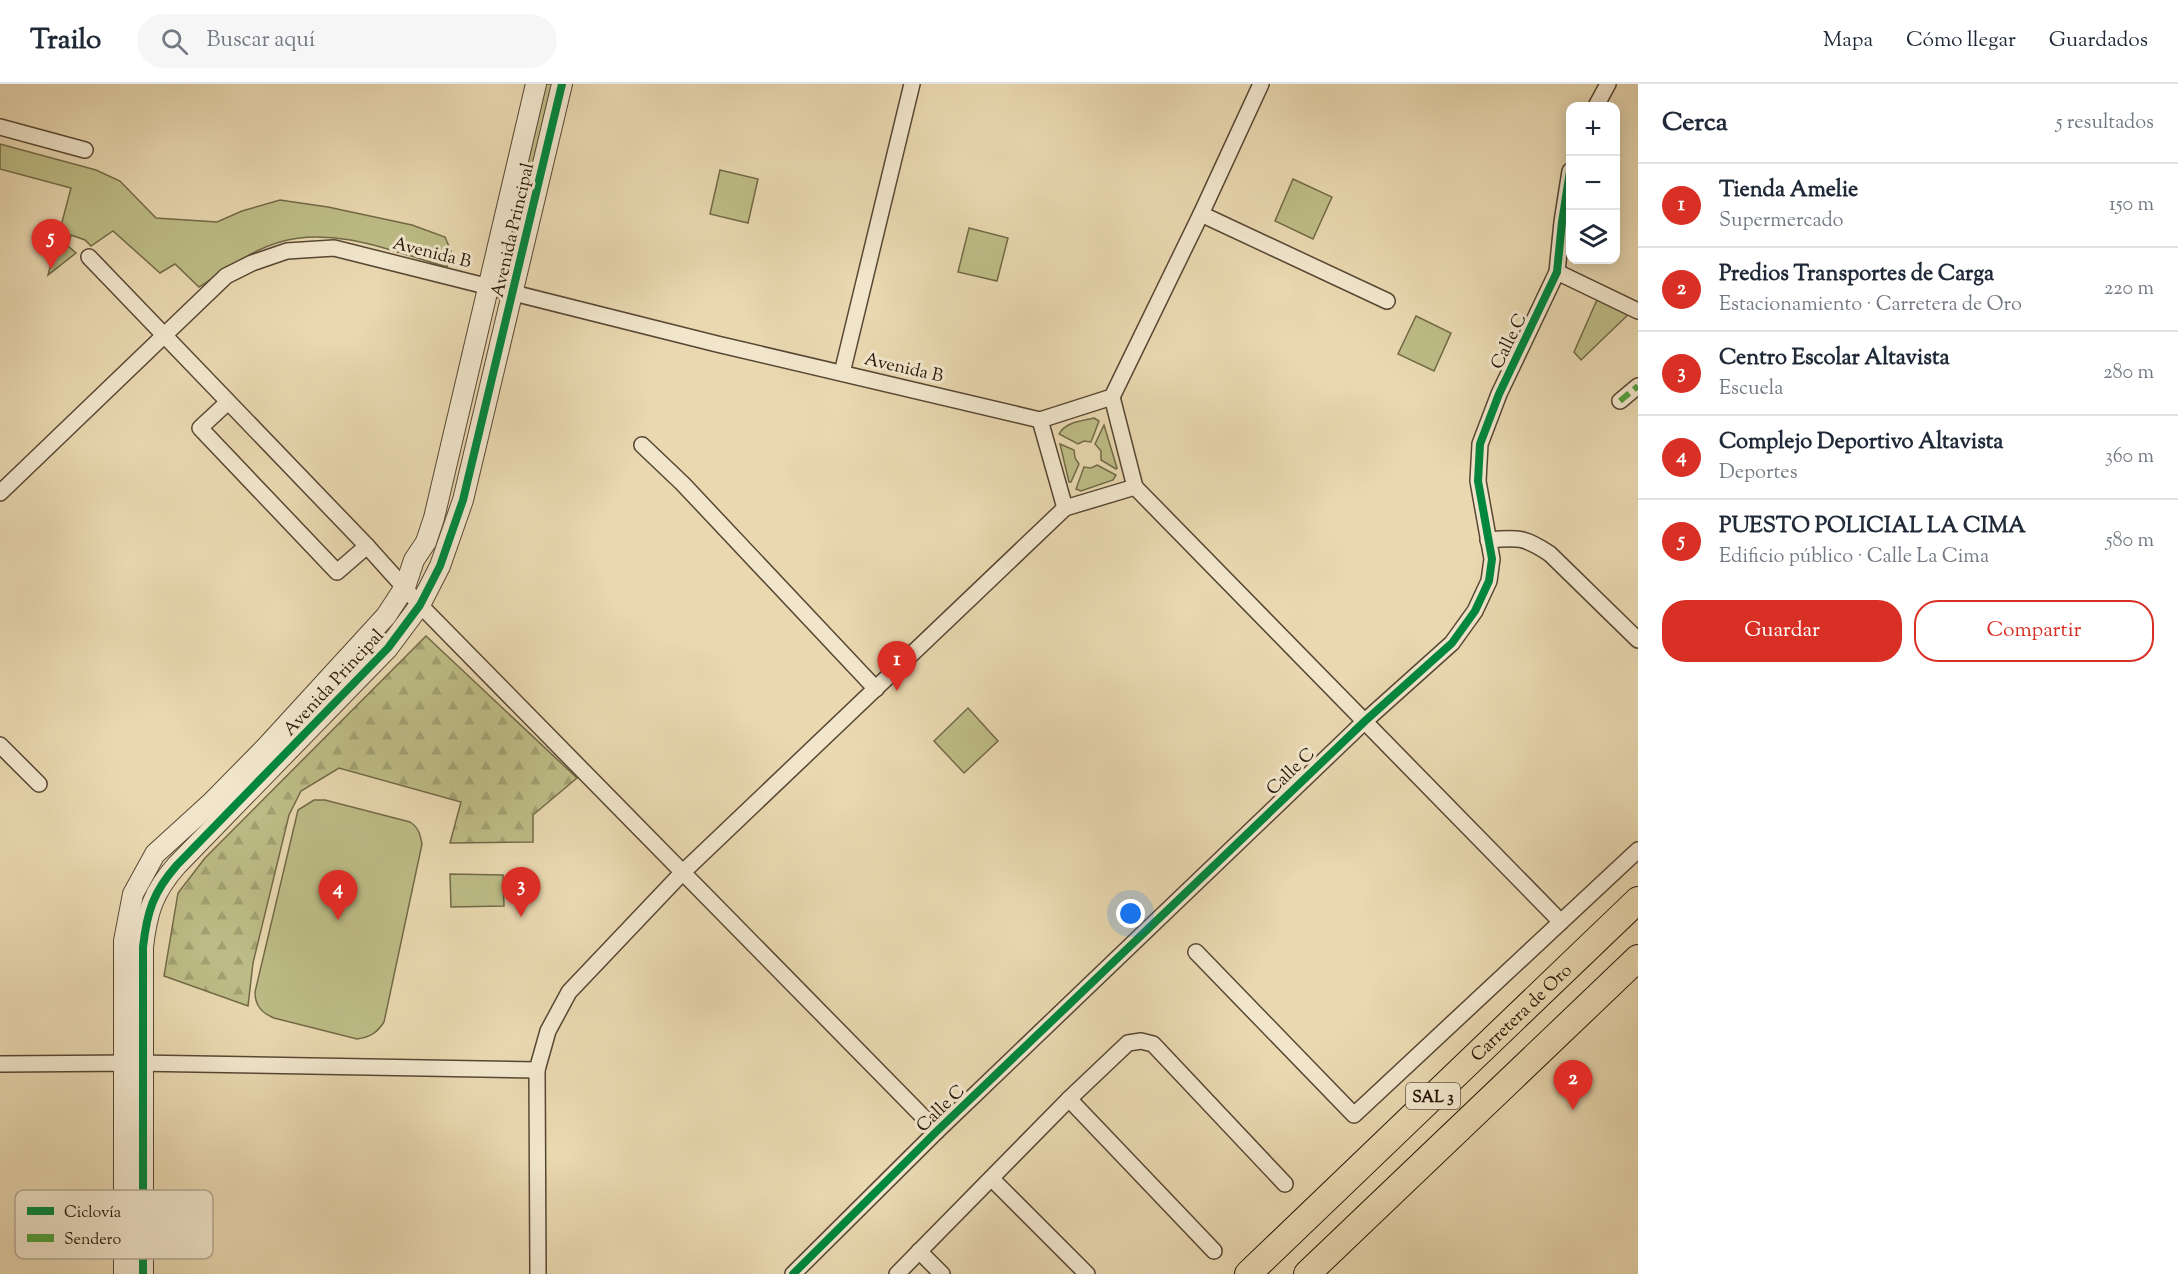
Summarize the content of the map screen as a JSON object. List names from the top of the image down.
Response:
{
  "streets": {
    "highway": ["Carretera de Oro", "SAL 3"],
    "street": ["Avenida Principal", "Avenida B", "Calle C"]
  },
  "crossings": [
    ["Avenida Principal", "Avenida B"]
  ],
  "legend": ["Ciclovía", "Sendero"],
  "page": {
    "header": "Trailo",
    "search": "Buscar aquí",
    "nav": ["Mapa", "Cómo llegar", "Guardados"],
    "heading": ["Cerca", "5 resultados"],
    "map_buttons": ["+", "−"],
    "list": [
      {
        "mark": "1",
        "name": "Tienda Amelie",
        "note": "Supermercado",
        "value": "150 m"
      },
      {
        "mark": "2",
        "name": "Predios Transportes de Carga",
        "note": "Estacionamiento · Carretera de Oro",
        "value": "220 m"
      },
      {
        "mark": "3",
        "name": "Centro Escolar Altavista",
        "note": "Escuela",
        "value": "280 m"
      },
      {
        "mark": "4",
        "name": "Complejo Deportivo Altavista",
        "note": "Deportes",
        "value": "360 m"
      },
      {
        "mark": "5",
        "name": "PUESTO POLICIAL LA CIMA",
        "note": "Edificio público · Calle La Cima",
        "value": "580 m"
      }
    ],
    "pins": [
      "5",
      "1",
      "3",
      "4",
      "2"
    ],
    "buttons": ["Guardar", "Compartir"]
  }
}
